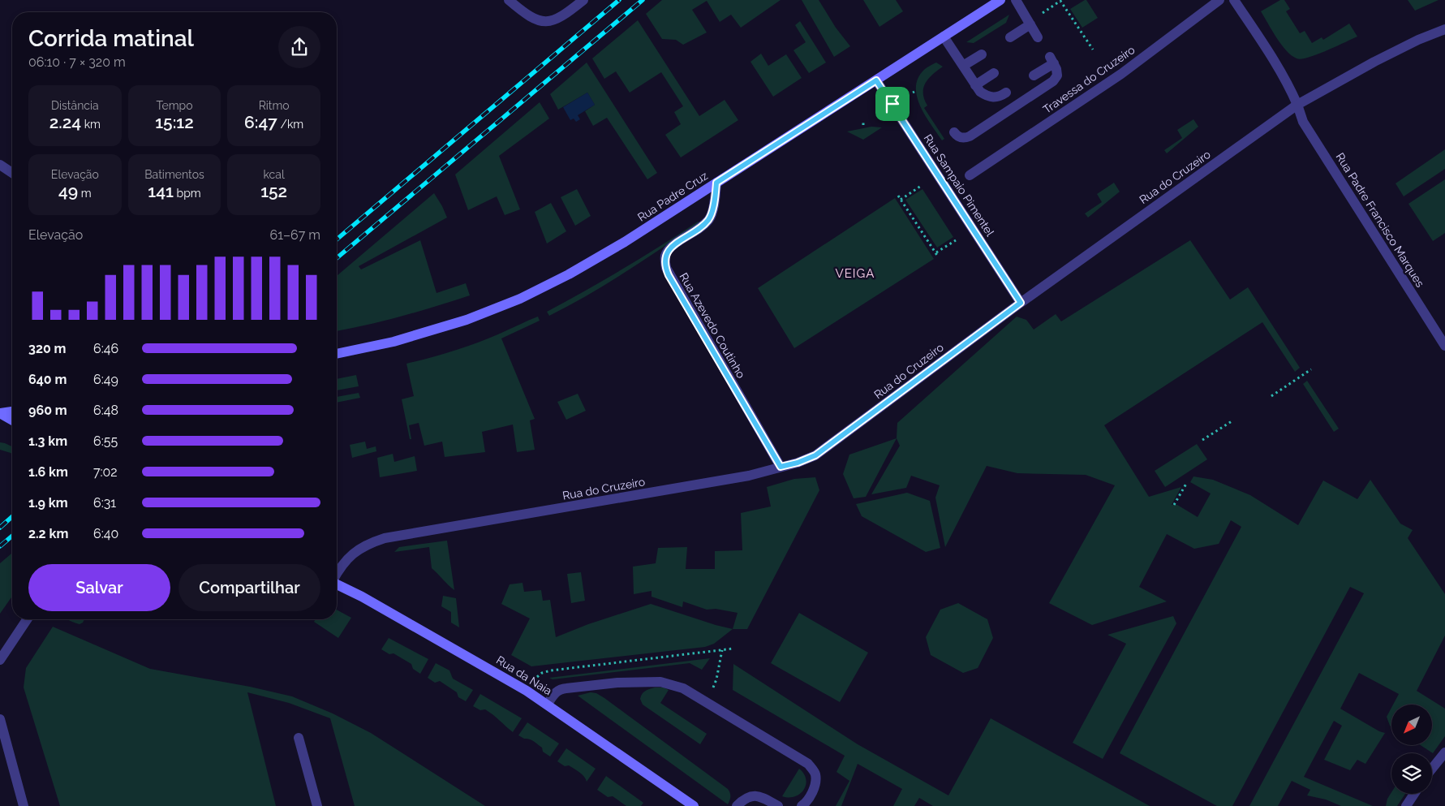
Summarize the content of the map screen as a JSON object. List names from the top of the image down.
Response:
{
  "streets": {
    "street": [
      "Travessa do Cruzeiro",
      "Rua do Cruzeiro",
      "Rua Sampaio Pimentel",
      "Rua Padre Cruz",
      "Rua Padre Francisco Marques",
      "Rua Azevedo Coutinho",
      "Rua da Naia"
    ]
  },
  "crossings": [
    ["Rua do Cruzeiro", "Rua Sampaio Pimentel"],
    ["Rua do Cruzeiro", "Rua Padre Francisco Marques"],
    ["Rua do Cruzeiro", "Rua Azevedo Coutinho"],
    ["Rua Sampaio Pimentel", "Rua Padre Cruz"],
    ["Rua Padre Cruz", "Rua Azevedo Coutinho"]
  ],
  "districts": ["VEIGA"],
  "north": "bottom left",
  "page": {
    "heading": ["Corrida matinal", "06:10 · 7 × 320 m"],
    "stats": [
      ["Distância", "2.24 km"],
      ["Tempo", "15:12"],
      ["Ritmo", "6:47 /km"],
      ["Elevação", "49 m"],
      ["Batimentos", "141 bpm"],
      ["kcal", "152"]
    ],
    "chart": ["Elevação", "61–67 m"],
    "list": [
      {
        "name": "320 m",
        "note": "6:46"
      },
      {
        "name": "640 m",
        "note": "6:49"
      },
      {
        "name": "960 m",
        "note": "6:48"
      },
      {
        "name": "1.3 km",
        "note": "6:55"
      },
      {
        "name": "1.6 km",
        "note": "7:02"
      },
      {
        "name": "1.9 km",
        "note": "6:31"
      },
      {
        "name": "2.2 km",
        "note": "6:40"
      }
    ],
    "buttons": ["Salvar", "Compartilhar"]
  }
}
